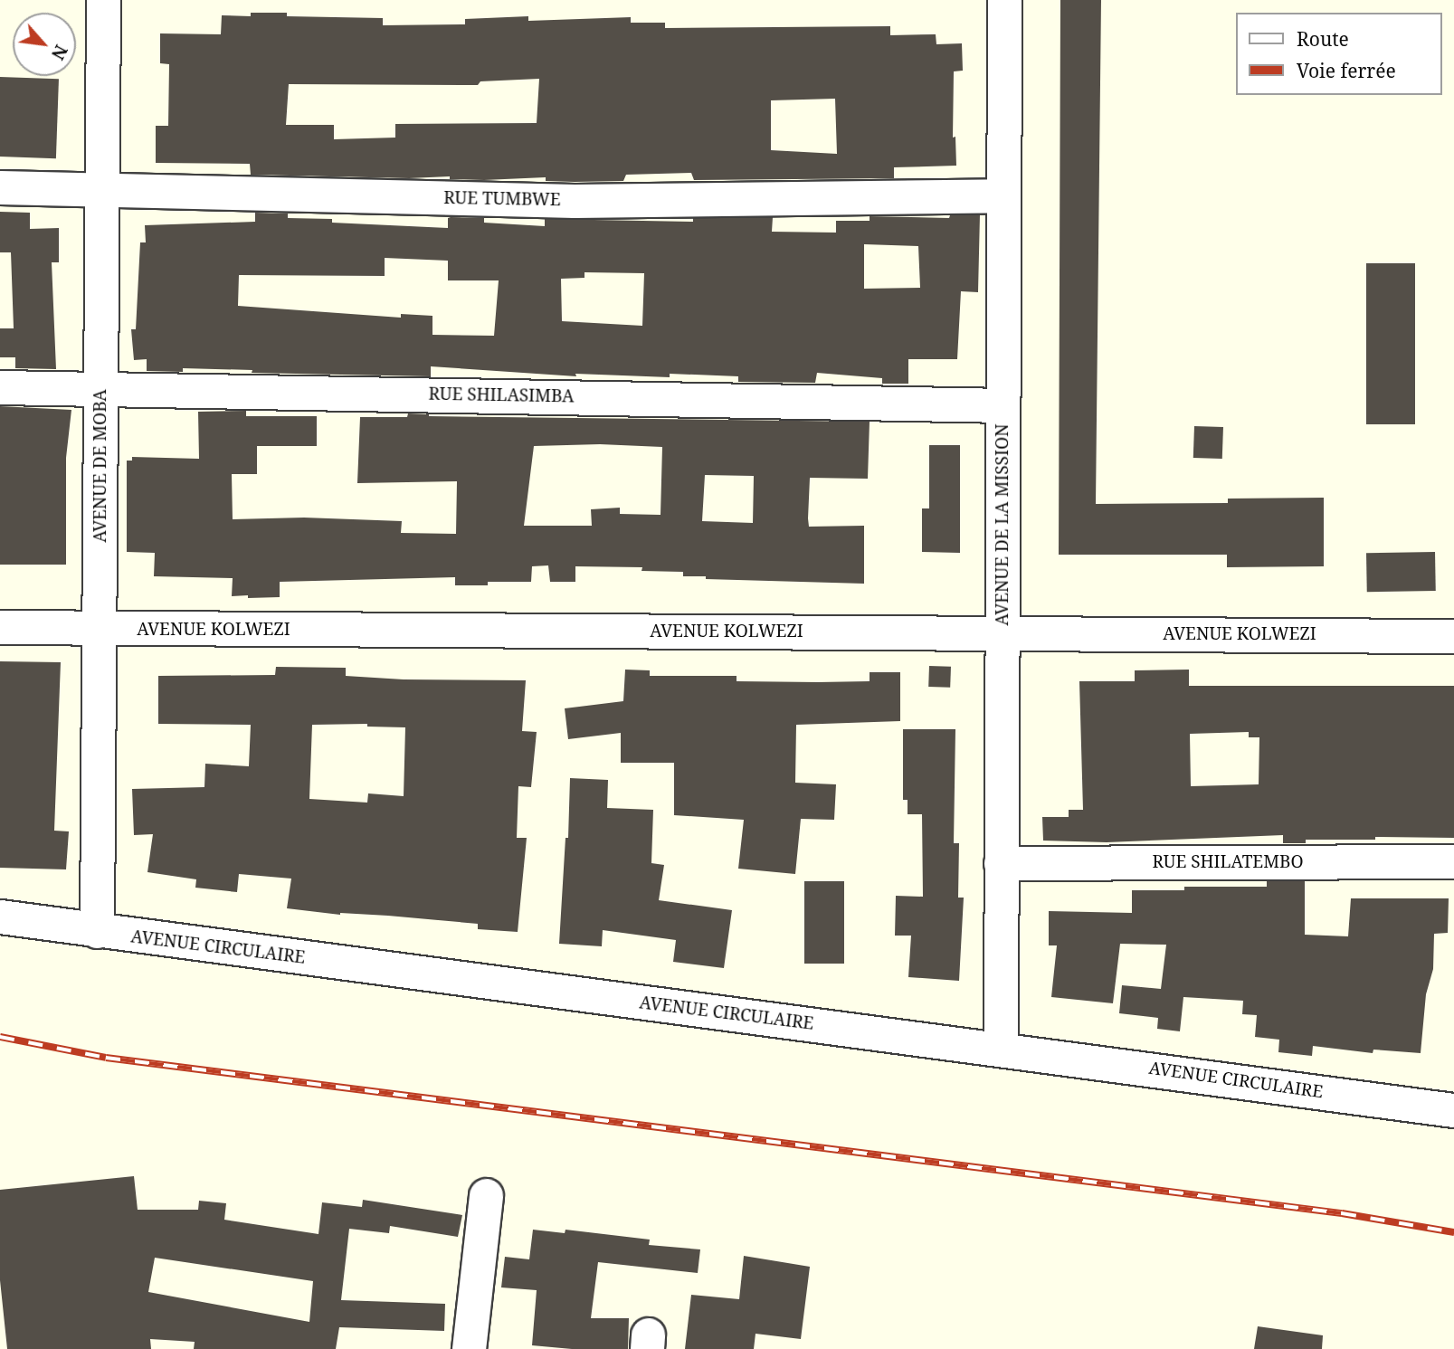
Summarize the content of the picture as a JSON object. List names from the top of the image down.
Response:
{
  "streets": {
    "street": [
      "RUE TUMBWE",
      "RUE SHILASIMBA",
      "AVENUE DE MOBA",
      "AVENUE DE LA MISSION",
      "AVENUE KOLWEZI",
      "RUE SHILATEMBO",
      "AVENUE CIRCULAIRE"
    ]
  },
  "crossings": [
    ["RUE TUMBWE", "AVENUE DE MOBA"],
    ["RUE TUMBWE", "AVENUE DE LA MISSION"],
    ["RUE SHILASIMBA", "AVENUE DE MOBA"],
    ["RUE SHILASIMBA", "AVENUE DE LA MISSION"],
    ["AVENUE DE MOBA", "AVENUE KOLWEZI"],
    ["AVENUE DE MOBA", "AVENUE CIRCULAIRE"],
    ["AVENUE DE LA MISSION", "AVENUE KOLWEZI"],
    ["AVENUE DE LA MISSION", "RUE SHILATEMBO"],
    ["AVENUE DE LA MISSION", "AVENUE CIRCULAIRE"]
  ],
  "legend": ["Route", "Voie ferrée"],
  "north": "bottom right"
}
